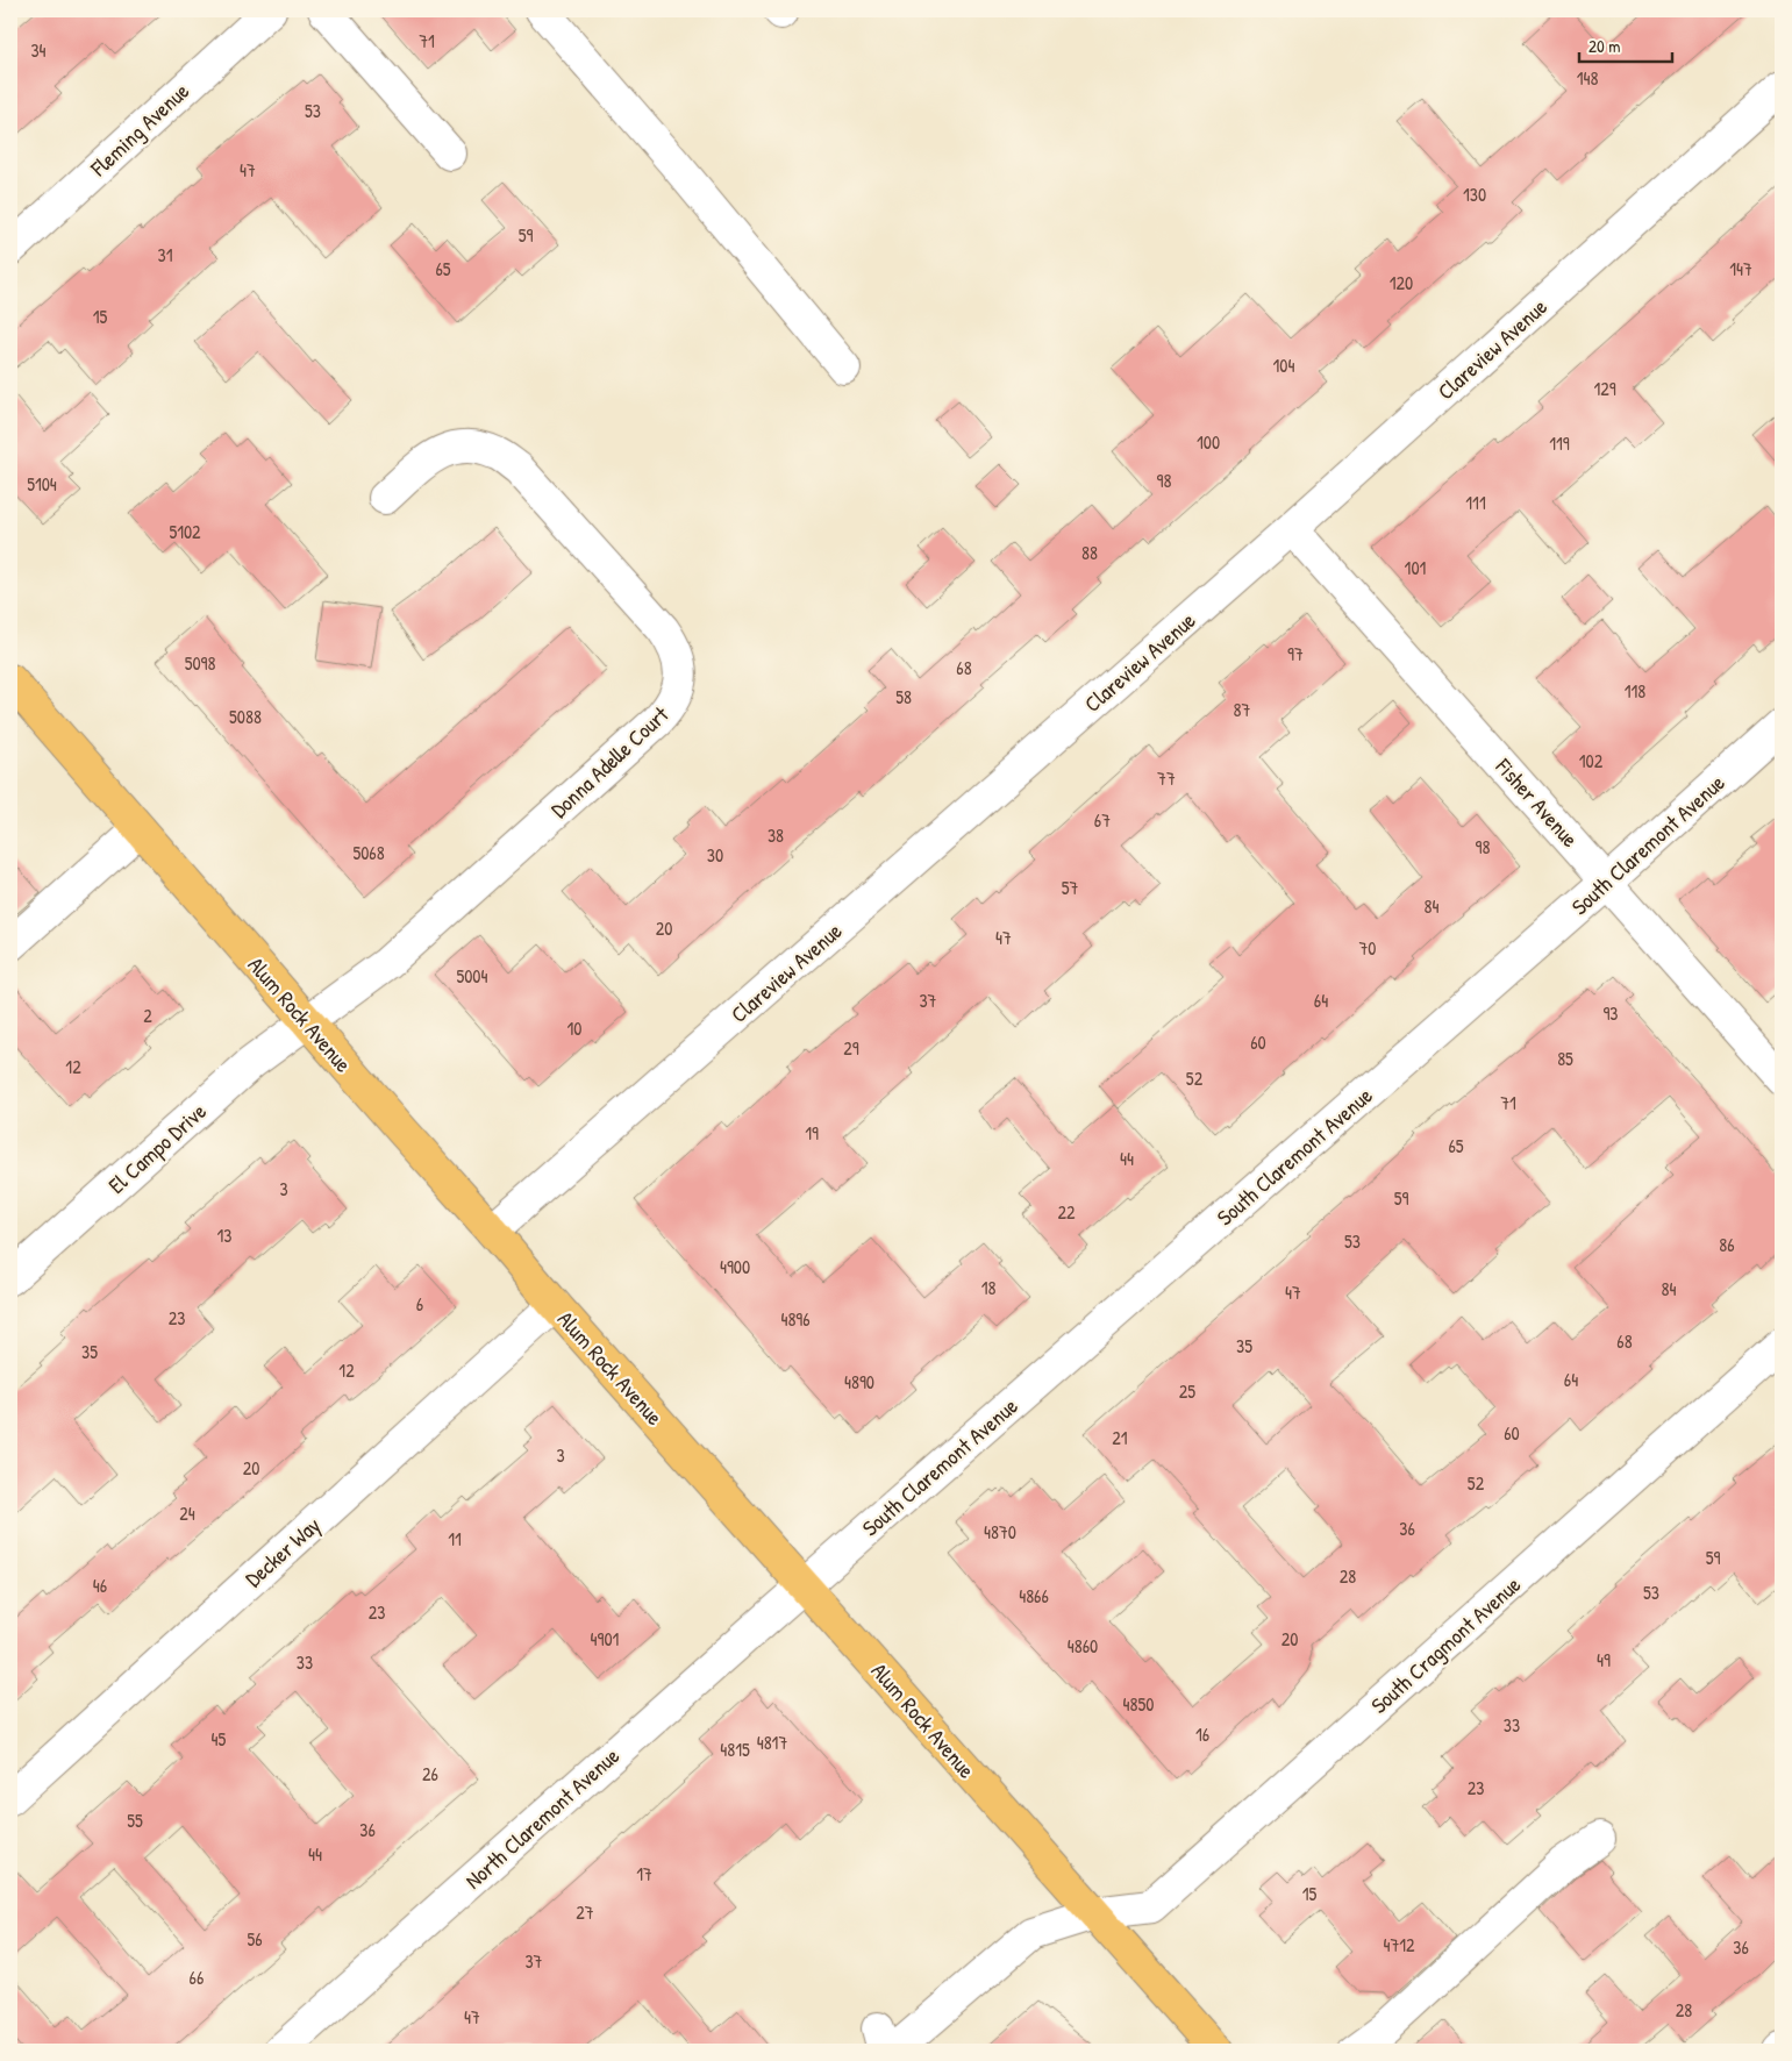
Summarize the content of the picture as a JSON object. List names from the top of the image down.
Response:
{
  "streets": {
    "main road": ["Alum Rock Avenue"],
    "street": [
      "Fleming Avenue",
      "Clareview Avenue",
      "Donna Adelle Court",
      "Fisher Avenue",
      "South Claremont Avenue",
      "El Campo Drive",
      "Decker Way",
      "South Cragmont Avenue",
      "North Claremont Avenue"
    ]
  },
  "crossings": [
    ["Clareview Avenue", "Fisher Avenue"],
    ["Clareview Avenue", "Alum Rock Avenue"],
    ["Donna Adelle Court", "Alum Rock Avenue"],
    ["Donna Adelle Court", "El Campo Drive"],
    ["Fisher Avenue", "South Claremont Avenue"],
    ["South Claremont Avenue", "Alum Rock Avenue"],
    ["South Claremont Avenue", "North Claremont Avenue"],
    ["Alum Rock Avenue", "El Campo Drive"],
    ["Alum Rock Avenue", "Decker Way"],
    ["Alum Rock Avenue", "South Cragmont Avenue"],
    ["Alum Rock Avenue", "North Claremont Avenue"]
  ],
  "house_numbers": [
    "71",
    "34",
    "148",
    "53",
    "47",
    "130",
    "59",
    "31",
    "65",
    "147",
    "120",
    "15",
    "104",
    "129",
    "100",
    "119",
    "98",
    "5104",
    "111",
    "5102",
    "88",
    "101",
    "97",
    "5098",
    "68",
    "118",
    "58",
    "87",
    "5088",
    "102",
    "77",
    "67",
    "38",
    "98",
    "5068",
    "30",
    "57",
    "84",
    "20",
    "47",
    "70",
    "5004",
    "37",
    "64",
    "93",
    "2",
    "10",
    "60",
    "29",
    "85",
    "12",
    "52",
    "71",
    "19",
    "65",
    "44",
    "3",
    "59",
    "22",
    "13",
    "53",
    "86",
    "4900",
    "18",
    "84",
    "47",
    "6",
    "23",
    "4896",
    "68",
    "35",
    "35",
    "12",
    "64",
    "4890",
    "25",
    "60",
    "21",
    "3",
    "20",
    "52",
    "24",
    "36",
    "4870",
    "11",
    "59",
    "28",
    "46",
    "53",
    "4866",
    "23",
    "4901",
    "20",
    "4860",
    "49",
    "33",
    "4850",
    "33",
    "16",
    "45",
    "4817",
    "4815",
    "26",
    "23",
    "55",
    "36",
    "44",
    "17",
    "15",
    "27",
    "56",
    "4712",
    "36",
    "37",
    "66",
    "28",
    "47"
  ],
  "scale_bar": "20 m"
}
